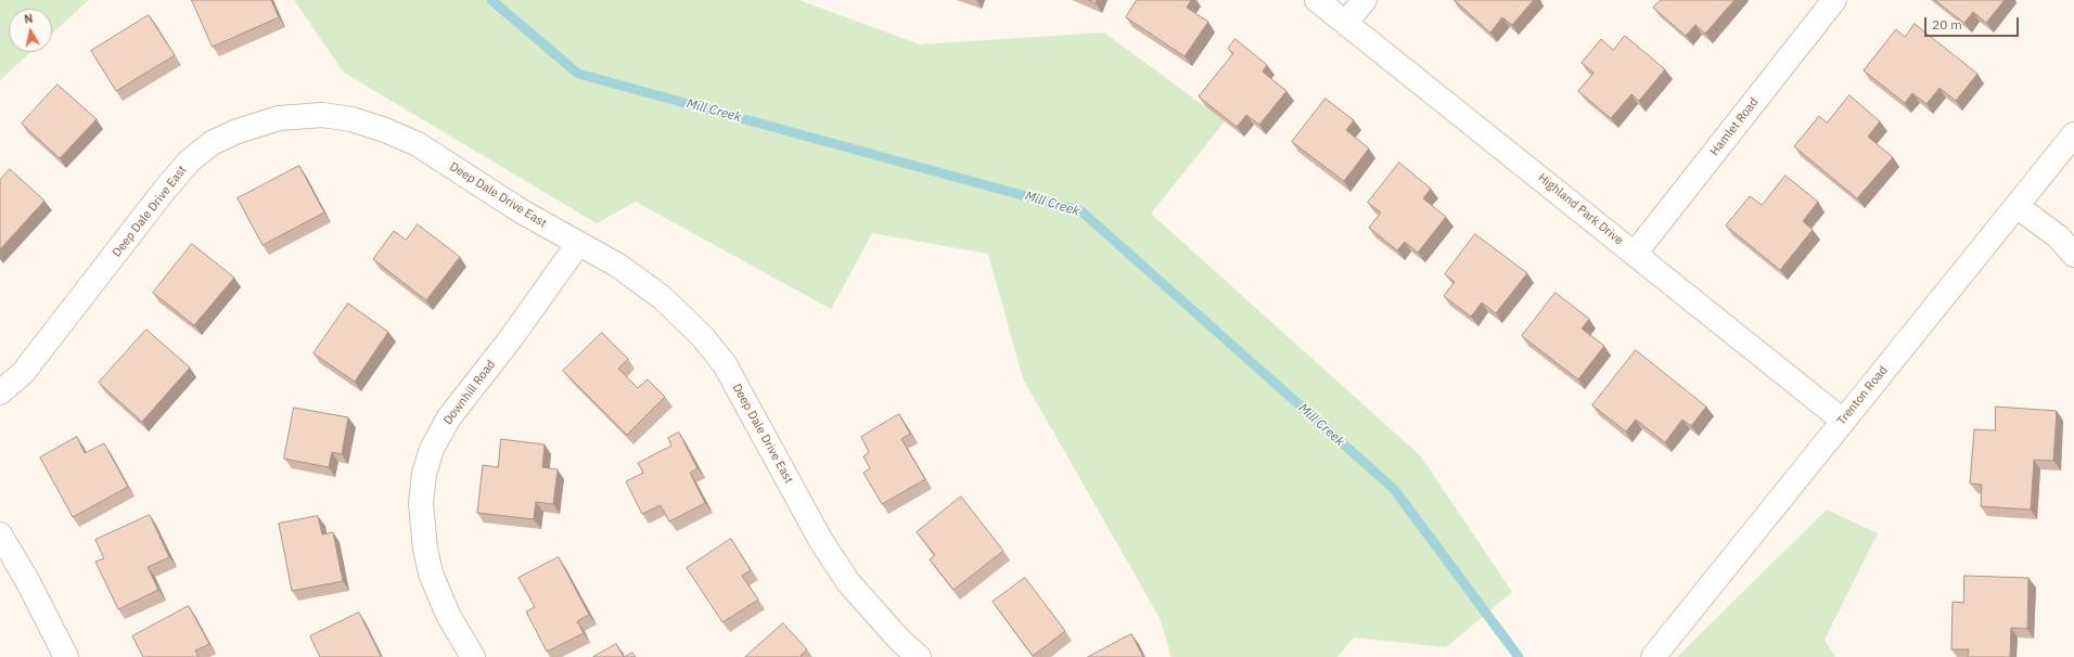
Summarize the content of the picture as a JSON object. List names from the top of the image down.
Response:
{
  "streets": {
    "street": [
      "Hamlet Road",
      "Deep Dale Drive East",
      "Highland Park Drive",
      "Downhill Road",
      "Trenton Road"
    ]
  },
  "crossings": [
    ["Hamlet Road", "Highland Park Drive"],
    ["Deep Dale Drive East", "Downhill Road"],
    ["Highland Park Drive", "Trenton Road"]
  ],
  "water": ["Mill Creek"],
  "scale_bar": "20 m",
  "north": "top"
}
